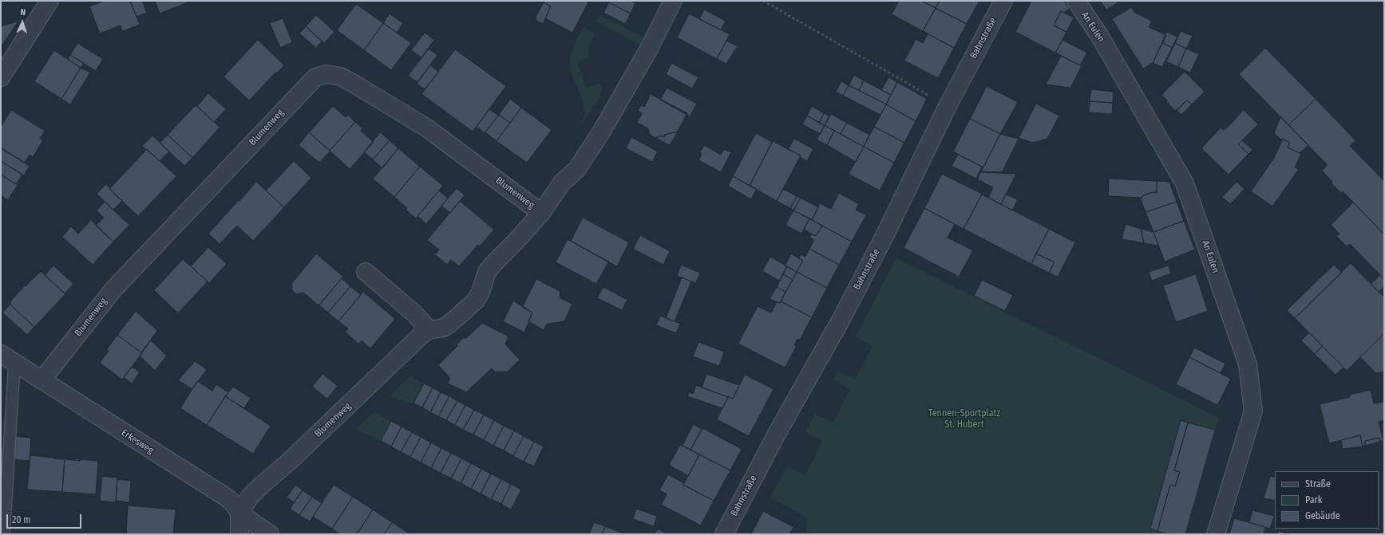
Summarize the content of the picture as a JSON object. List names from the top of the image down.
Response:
{
  "streets": {
    "street": [
      "An Eulen",
      "Bahnstraße",
      "Blumenweg",
      "Erkesweg"
    ]
  },
  "crossings": [
    ["Blumenweg", "Erkesweg"]
  ],
  "parks": ["Tennen-Sportplatz St. Hubert"],
  "legend": ["Straße", "Park", "Gebäude"],
  "scale_bar": "20 m",
  "north": "top"
}
